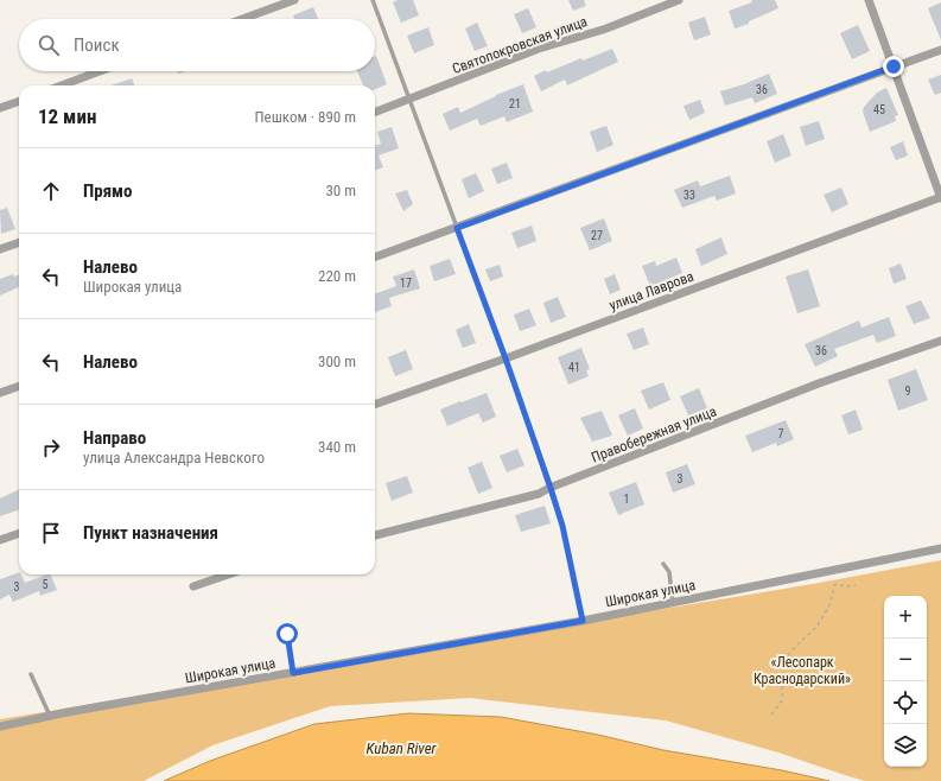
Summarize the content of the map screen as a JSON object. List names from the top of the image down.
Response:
{
  "streets": {
    "street": [
      "Святопокровская улица",
      "улица Лаврова",
      "Правобережная улица",
      "Широкая улица"
    ]
  },
  "water": ["Kuban River"],
  "parks": ["«Лесопарк Краснодарский»"],
  "house_numbers": [
    "36",
    "21",
    "45",
    "33",
    "27",
    "17",
    "36",
    "41",
    "9",
    "7",
    "3",
    "1",
    "5",
    "3"
  ],
  "page": {
    "search": "Поиск",
    "heading": ["12 мин", "Пешком · 890 m"],
    "list": [
      ["Прямо", "30 m"],
      ["Налево", "Широкая улица", "220 m"],
      ["Налево", "300 m"],
      ["Направо", "улица Александра Невского", "340 m"],
      "Пункт назначения"
    ],
    "map_buttons": ["+", "−"]
  }
}
